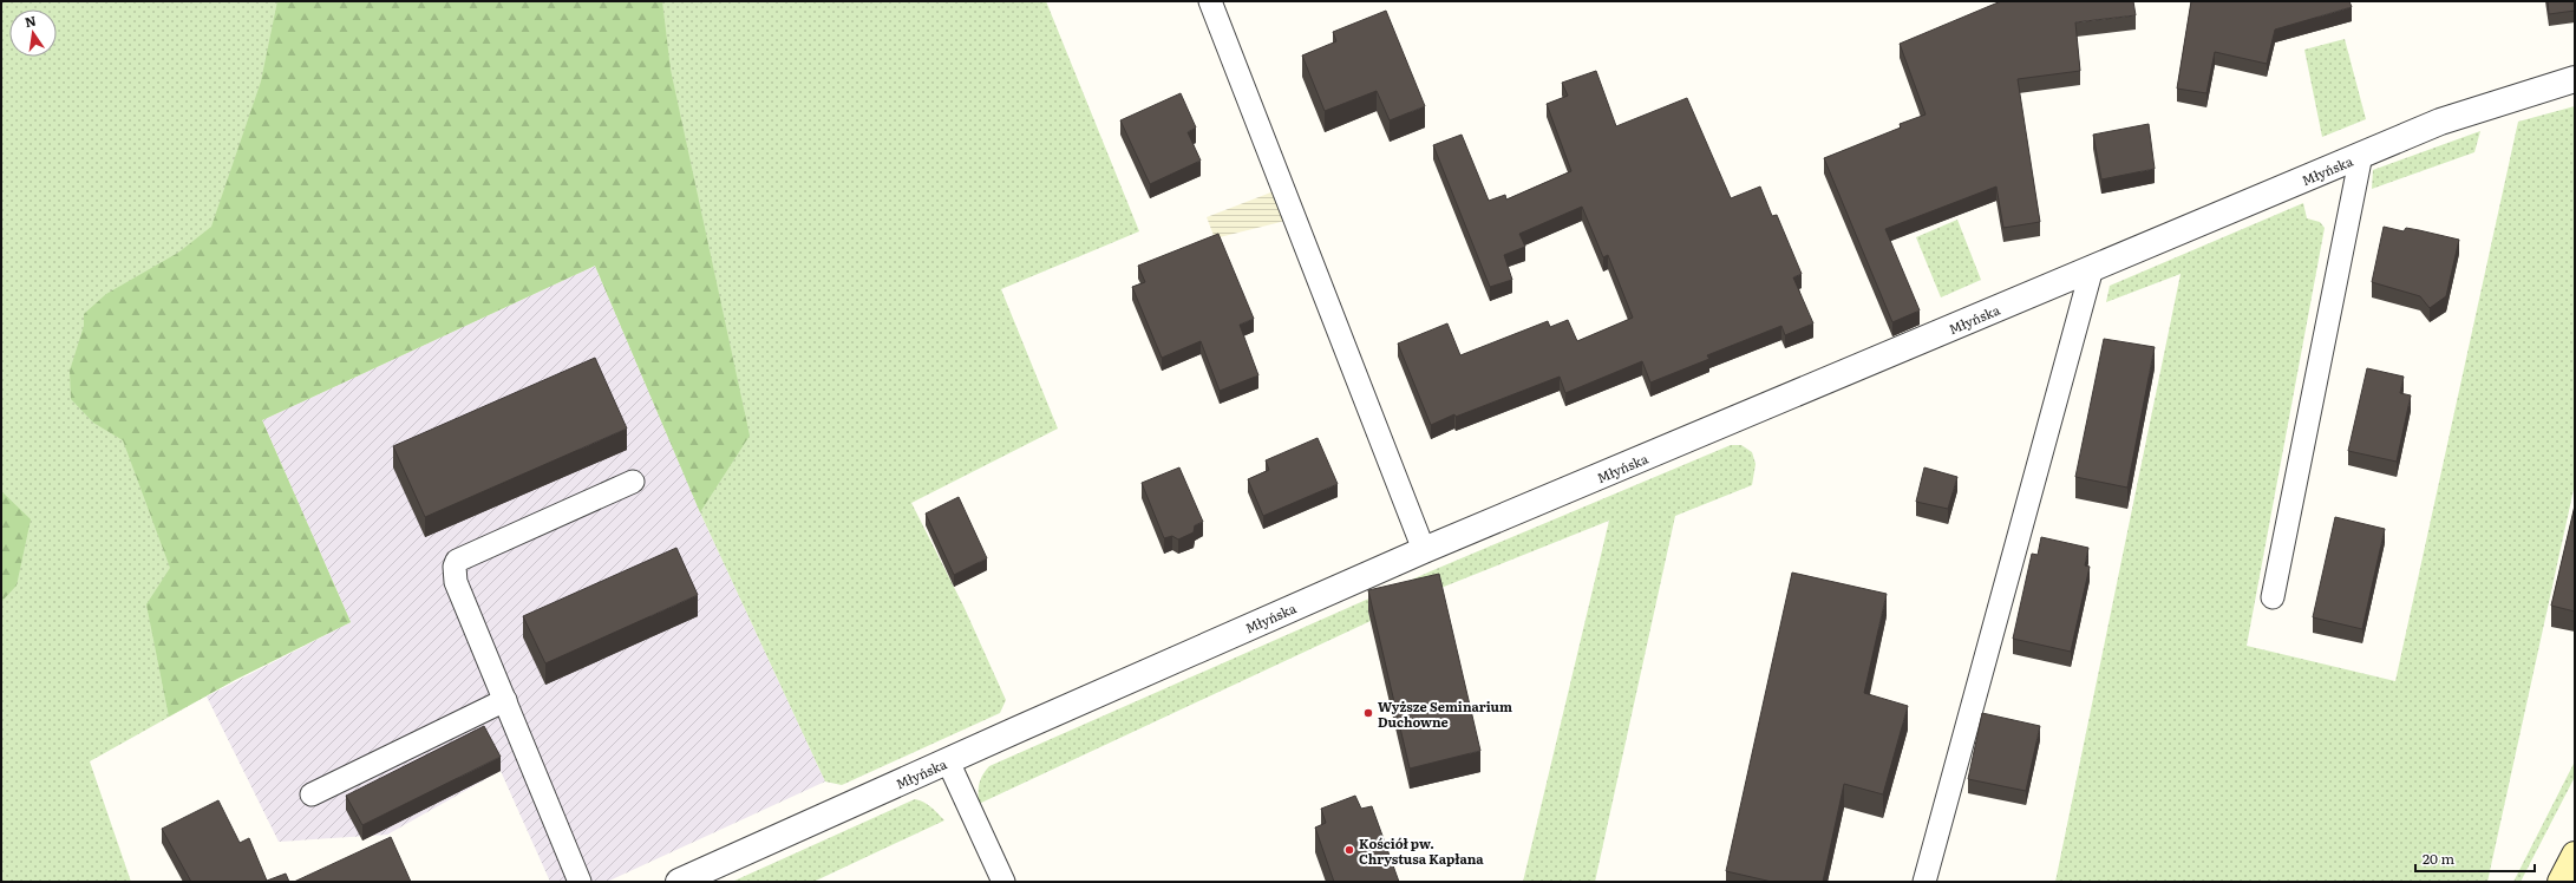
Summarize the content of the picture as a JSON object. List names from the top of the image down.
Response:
{
  "streets": {
    "street": ["Młyńska"]
  },
  "places": ["Wyższe Seminarium Duchowne", "Kościół pw. Chrystusa Kapłana"],
  "scale_bar": "20 m",
  "north": "top"
}
